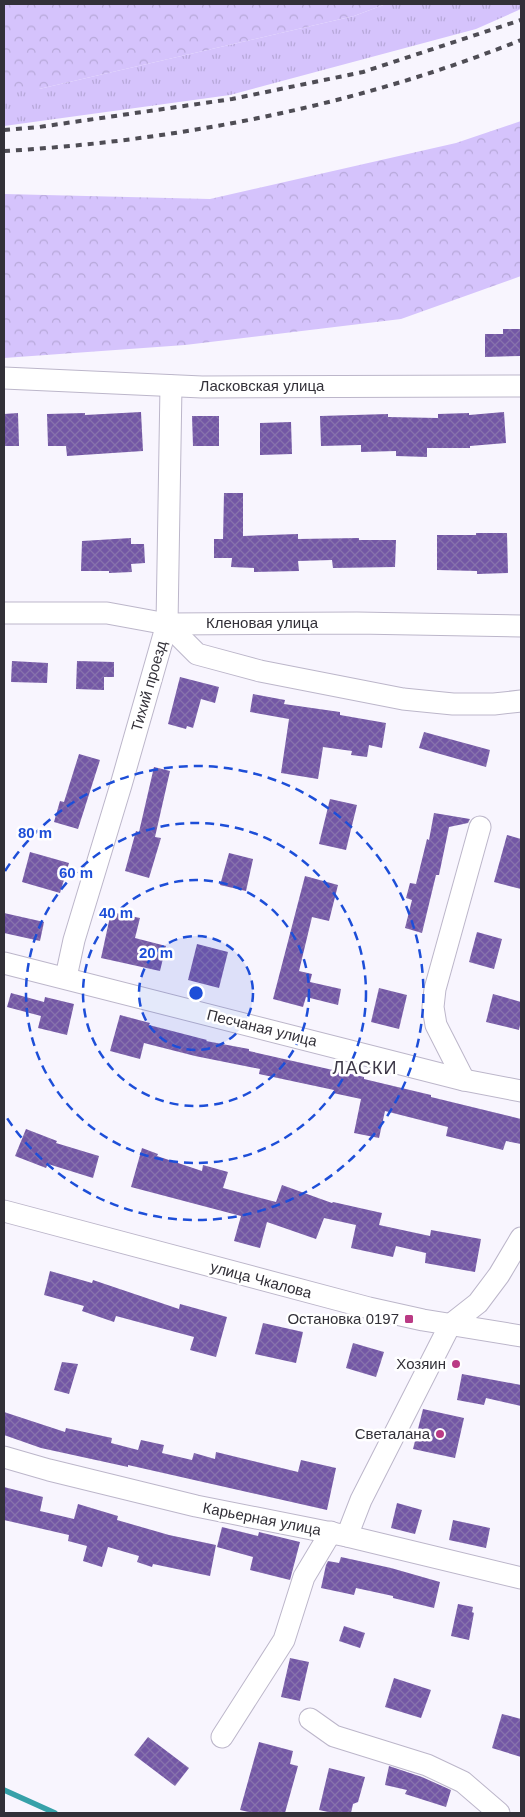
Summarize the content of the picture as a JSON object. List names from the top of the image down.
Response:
{
  "streets": {
    "street": [
      "Ласковская улица",
      "Кленовая улица",
      "Тихий проезд",
      "Песчаная улица",
      "улица Чкалова",
      "Карьерная улица"
    ]
  },
  "crossings": [
    ["Ласковская улица", "Тихий проезд"],
    ["Кленовая улица", "Тихий проезд"],
    ["Тихий проезд", "Песчаная улица"]
  ],
  "districts": ["ЛАСКИ"],
  "places": {
    "transit": ["Остановка 0197"],
    "other": ["Хозяин", "Светалана"]
  },
  "rings": [
    "80 m",
    "60 m",
    "40 m",
    "20 m"
  ]
}
